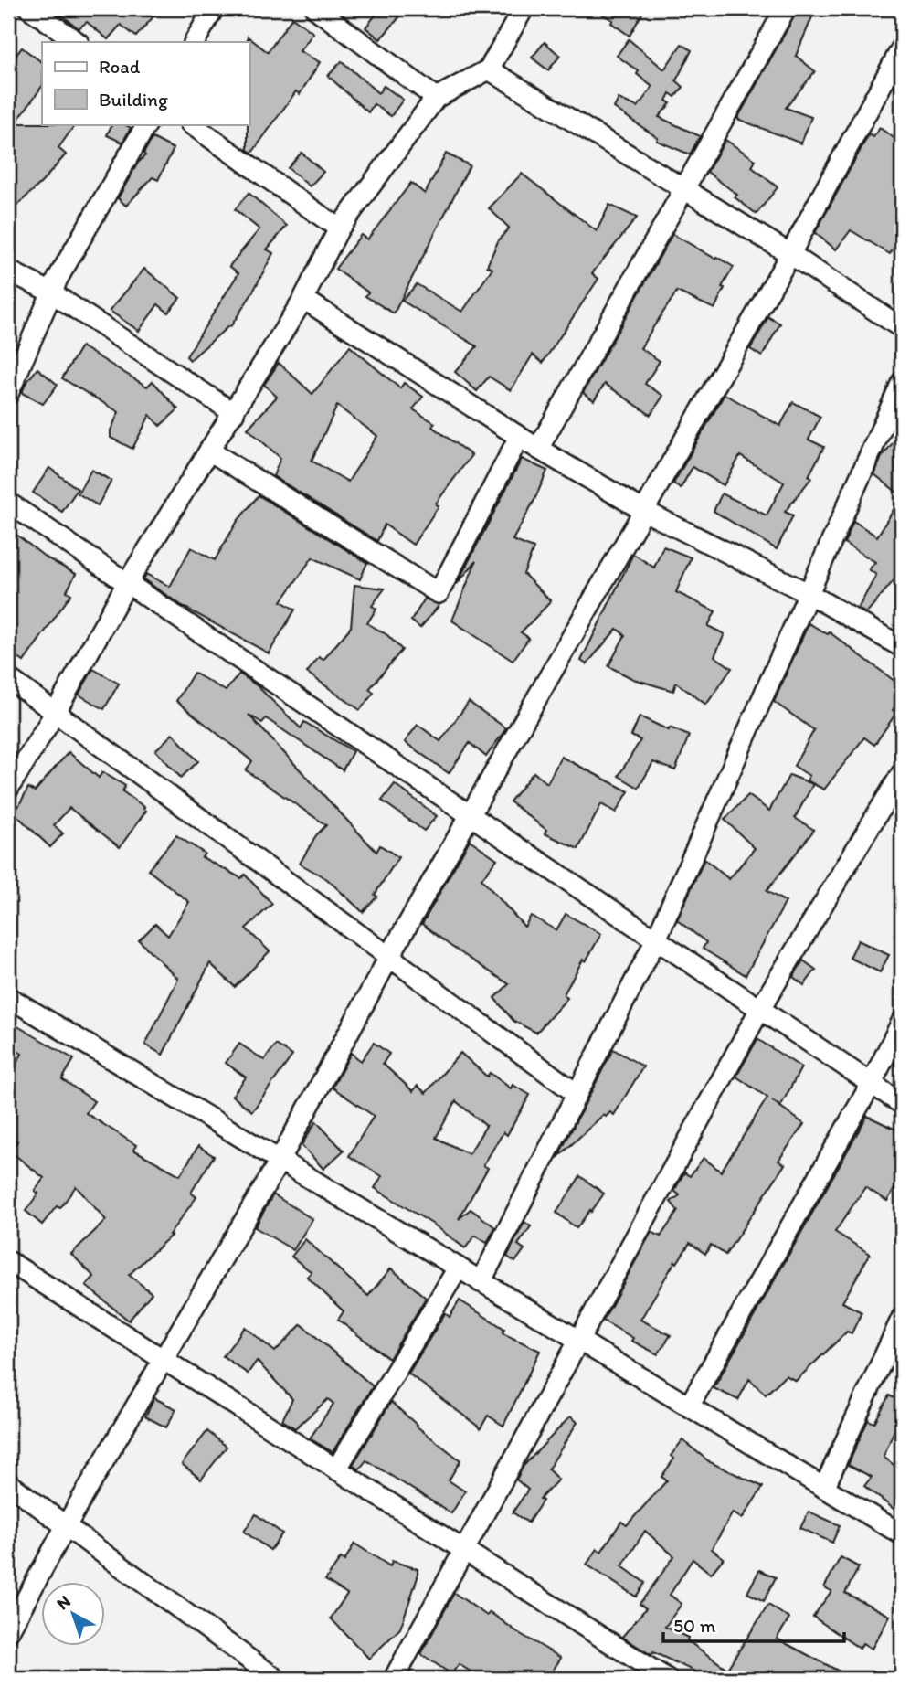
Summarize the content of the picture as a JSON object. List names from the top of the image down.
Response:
{
  "legend": ["Road", "Building"],
  "scale_bar": "50 m",
  "north": "top left"
}
